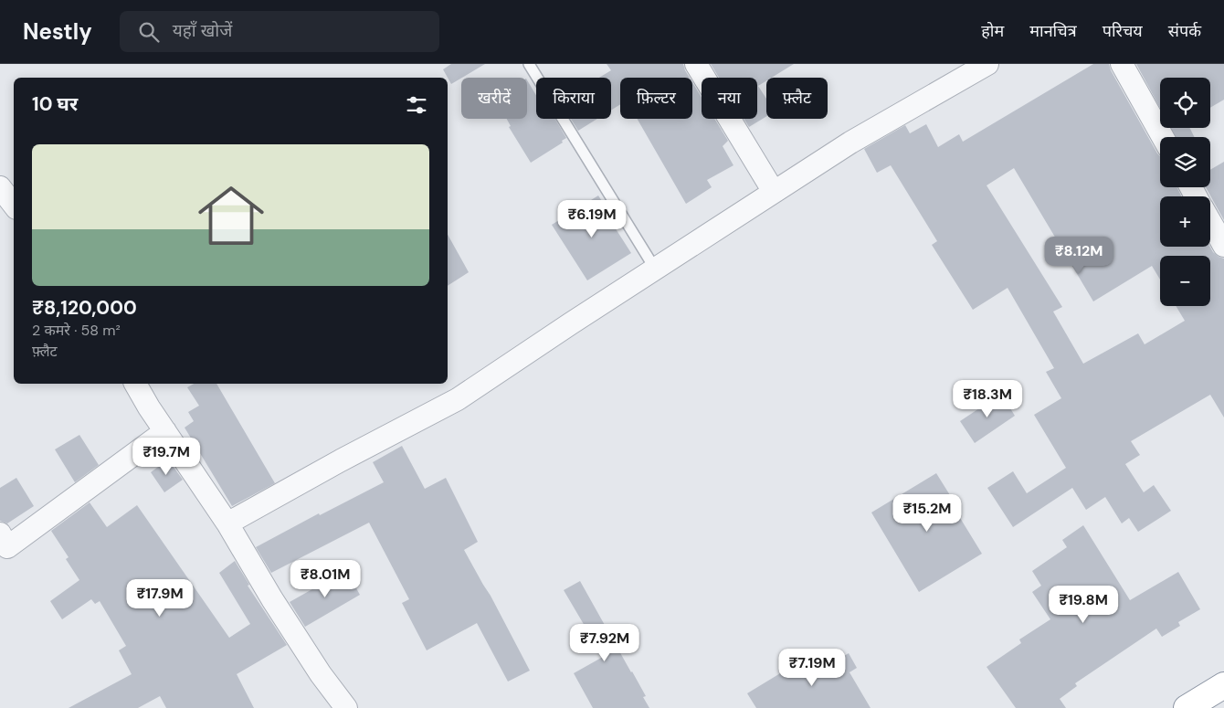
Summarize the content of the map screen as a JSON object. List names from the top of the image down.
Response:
{
  "page": {
    "header": "Nestly",
    "search": "यहाँ खोजें",
    "nav": [
      "होम",
      "मानचित्र",
      "परिचय",
      "संपर्क"
    ],
    "map_buttons": ["+", "−"],
    "chip": [
      "खरीदें",
      "किराया",
      "फ़िल्टर",
      "नया",
      "फ़्लैट"
    ],
    "heading": "10 घर",
    "list": [
      {
        "name": "₹8,120,000",
        "note": "2 कमरे · 58 m² · फ़्लैट"
      }
    ],
    "price": [
      "₹6.19M",
      "₹8.12M",
      "₹18.3M",
      "₹19.7M",
      "₹15.2M",
      "₹8.01M",
      "₹17.9M",
      "₹19.8M",
      "₹7.92M",
      "₹7.19M"
    ]
  }
}
